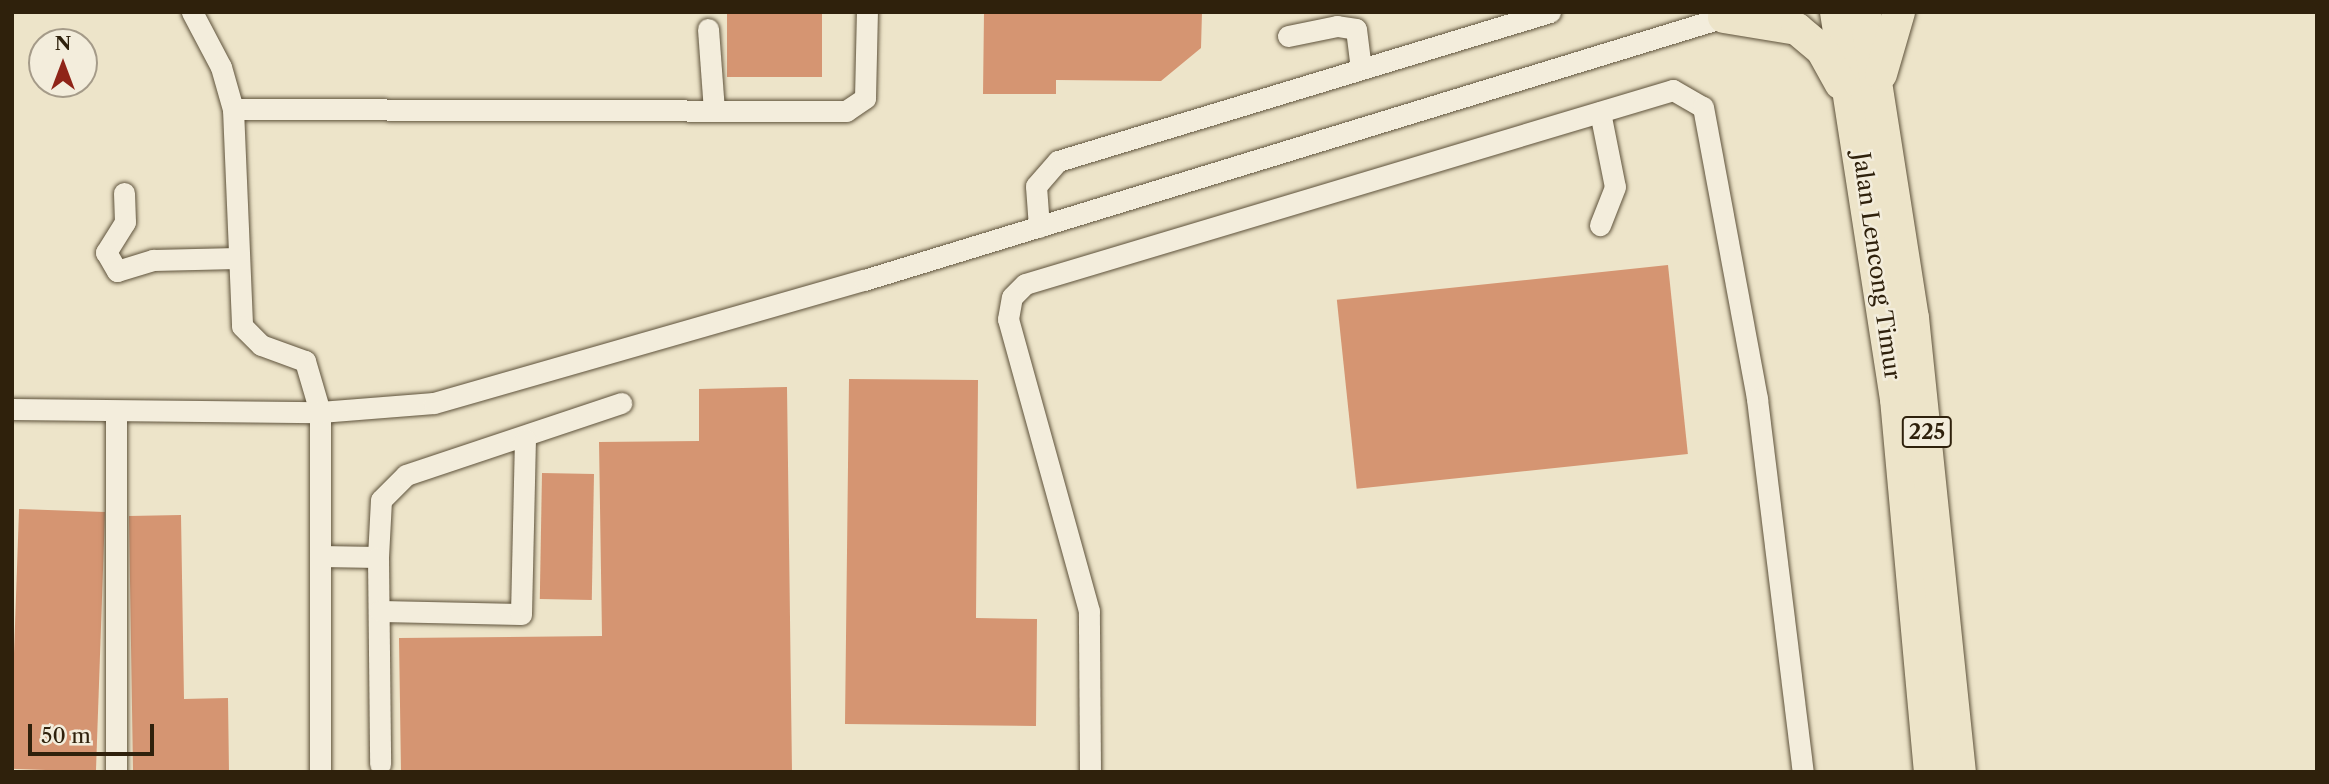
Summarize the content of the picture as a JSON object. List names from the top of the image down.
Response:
{
  "streets": {
    "highway": ["Jalan Lencong Timur", "225"]
  },
  "scale_bar": "50 m",
  "north": "top"
}
